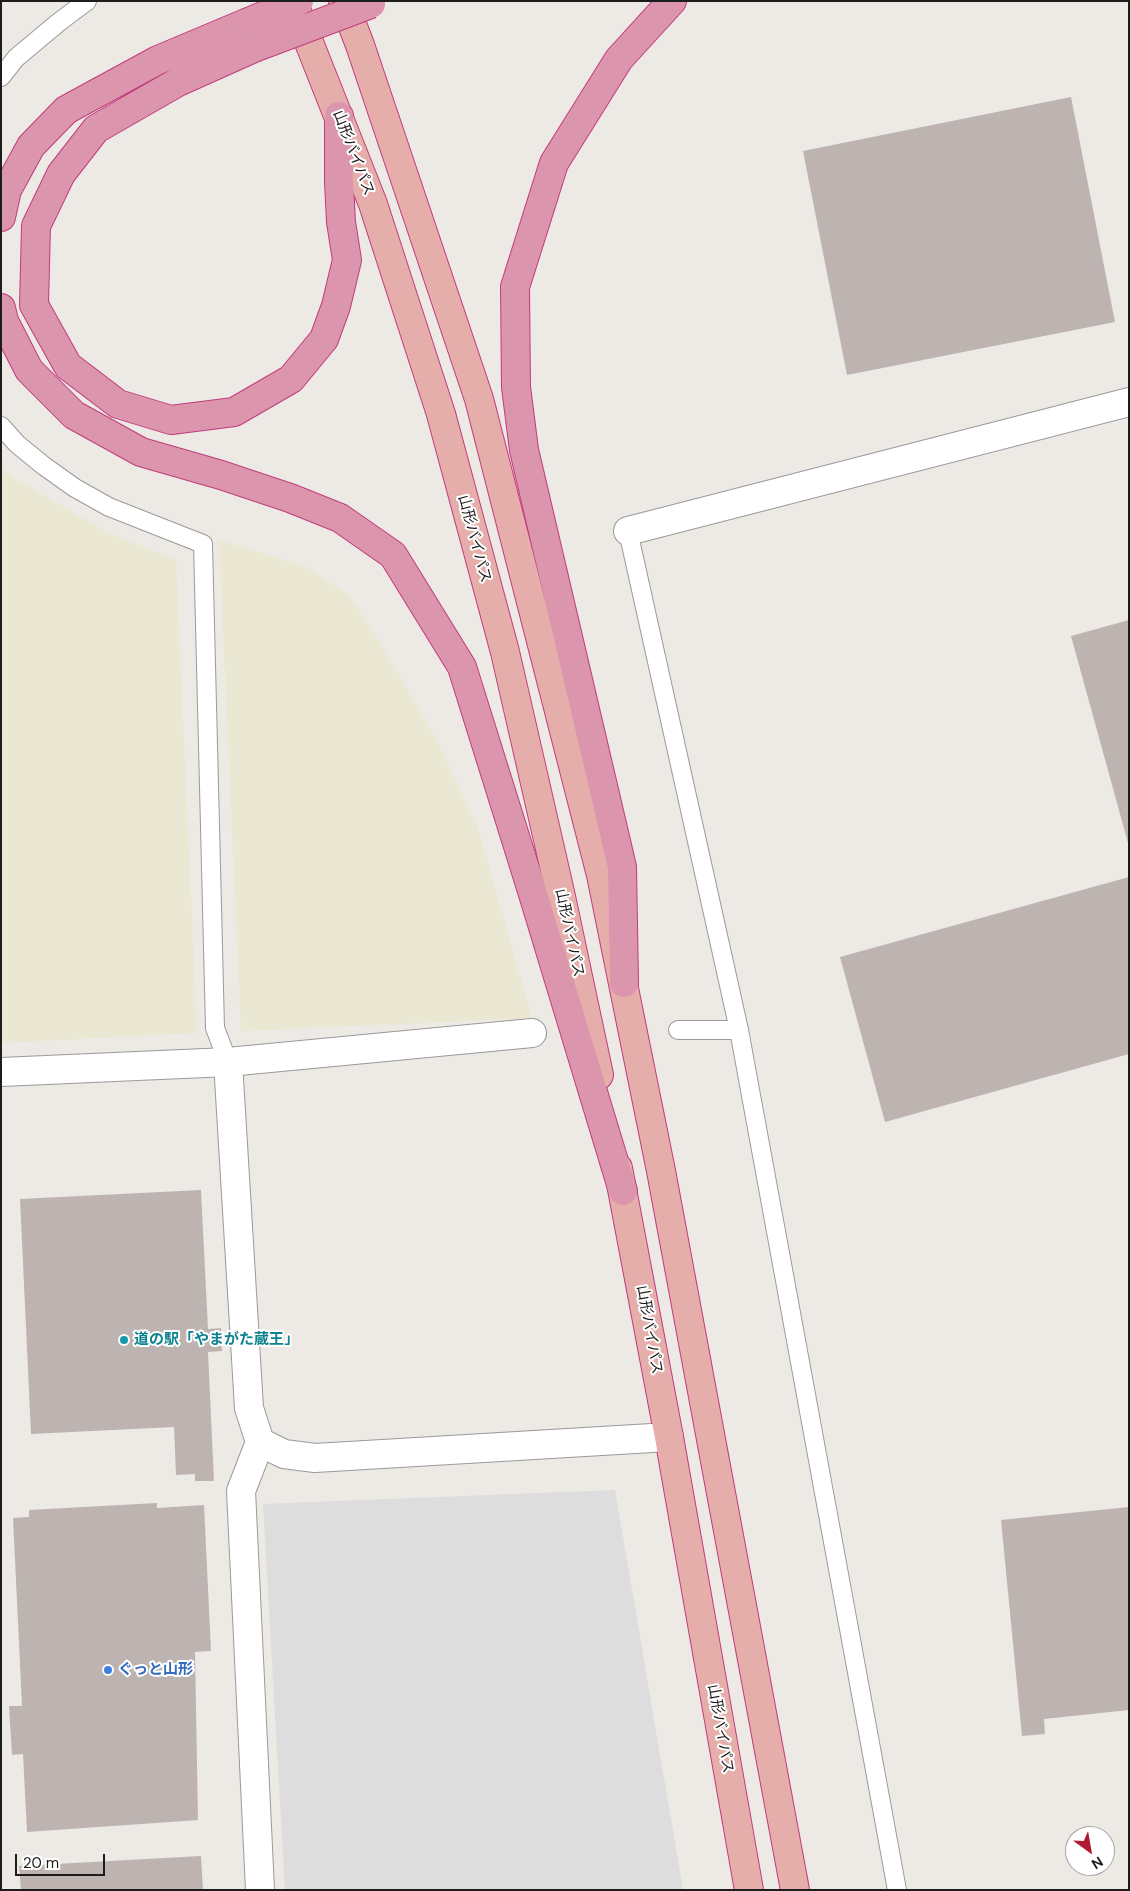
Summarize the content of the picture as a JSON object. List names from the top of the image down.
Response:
{
  "streets": {
    "highway": ["山形バイパス"]
  },
  "places": ["道の駅「やまがた蔵王」", "ぐっと山形"],
  "scale_bar": "20 m",
  "north": "bottom right"
}
